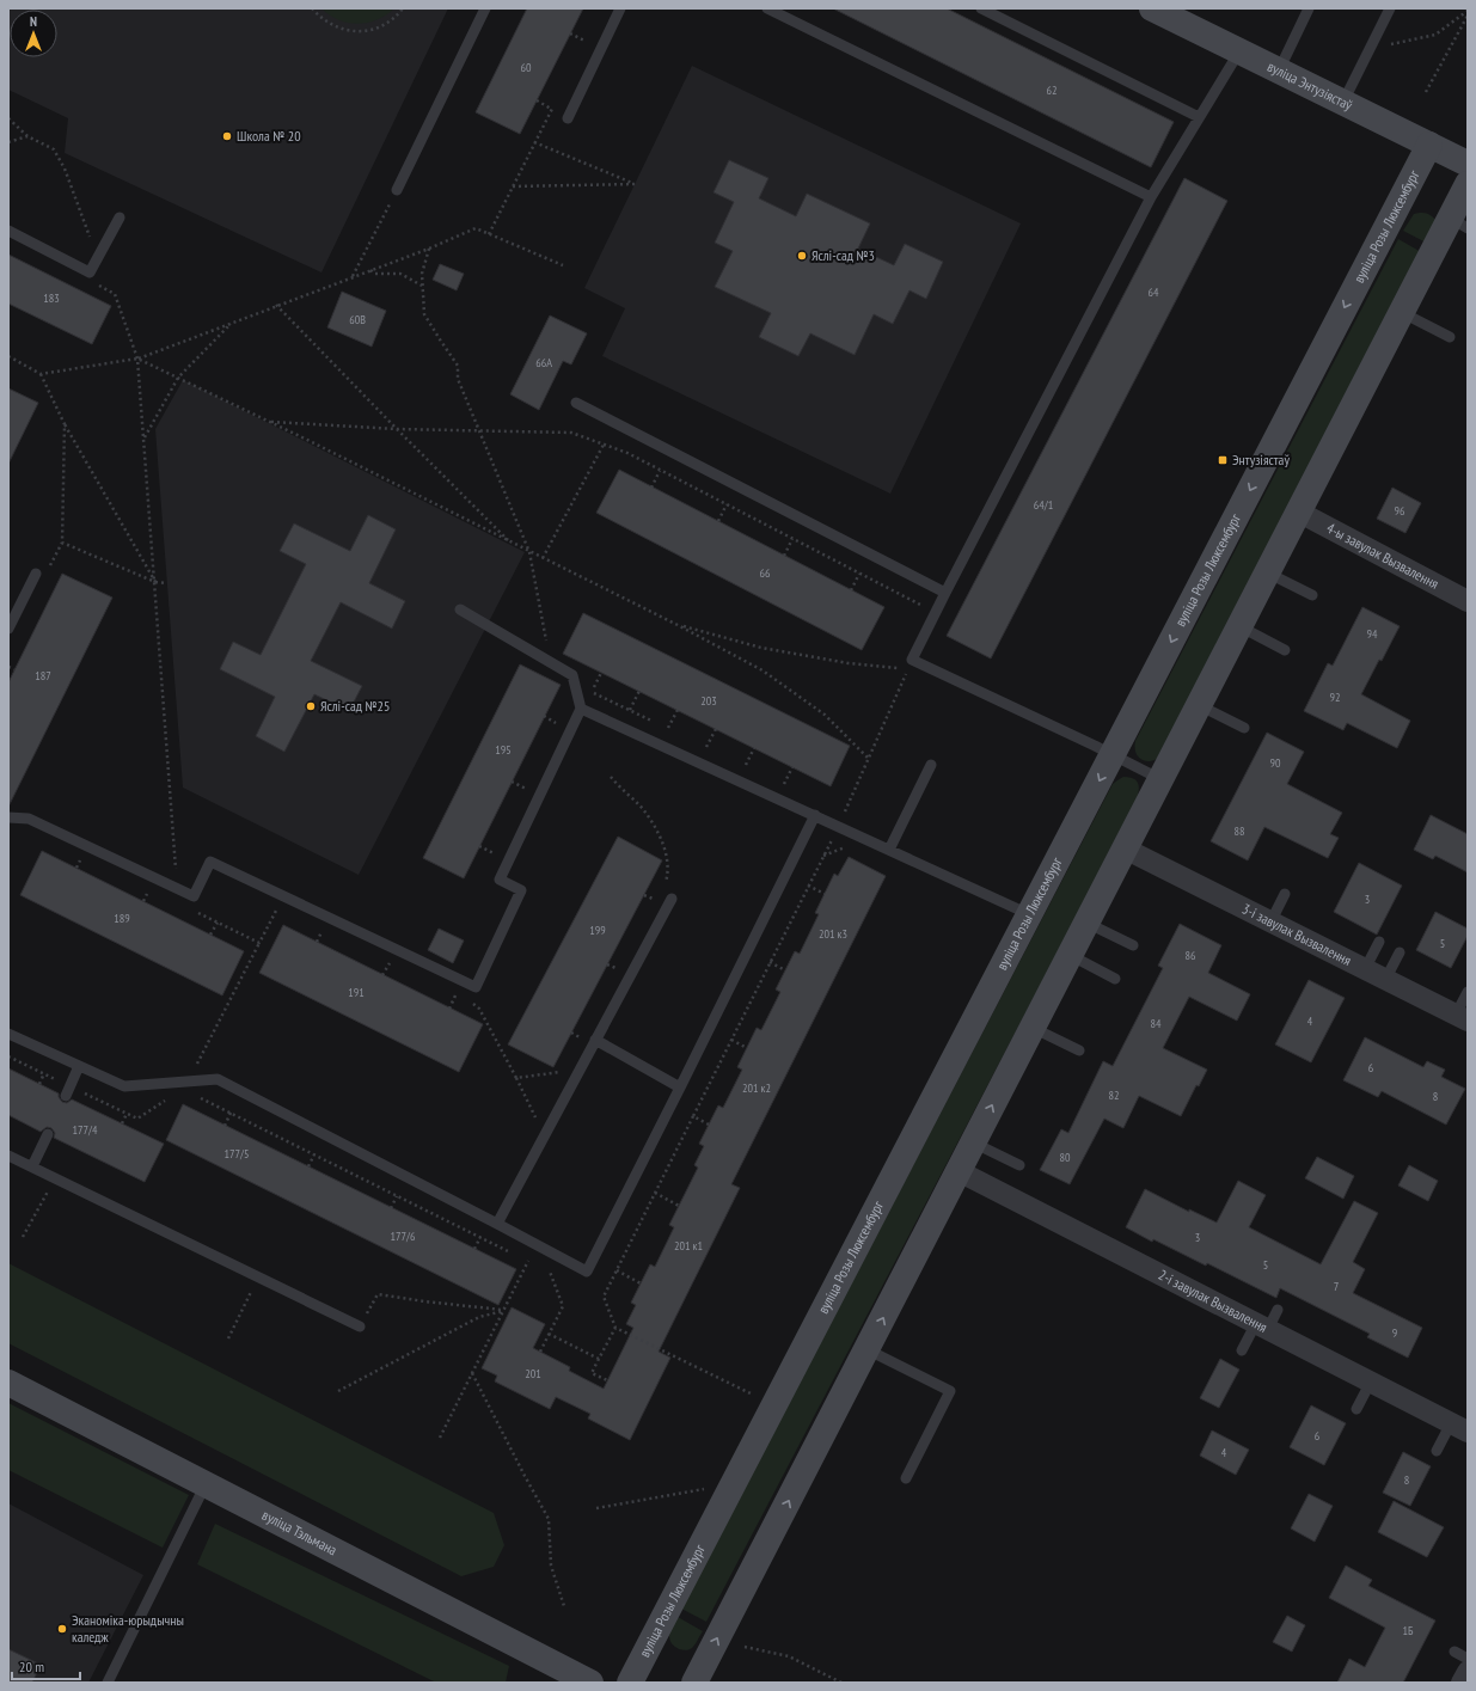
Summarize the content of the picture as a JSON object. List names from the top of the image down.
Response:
{
  "streets": {
    "main road": ["вуліца Энтузіястаў", "вуліца Розы Люксембург", "вуліца Тэльмана"],
    "street": ["4-ы завулак Вызвалення", "3-і завулак Вызвалення", "2-і завулак Вызвалення"]
  },
  "crossings": [
    ["вуліца Энтузіястаў", "вуліца Розы Люксембург"]
  ],
  "places": {
    "other": [
      "Школа № 20",
      "Яслі-сад №3",
      "Яслі-сад №25",
      "Эканоміка-юрыдычны каледж"
    ],
    "transit": ["Энтузіястаў"]
  },
  "house_numbers": [
    "60",
    "62",
    "64",
    "183",
    "60В",
    "66А",
    "64/1",
    "96",
    "66",
    "94",
    "187",
    "92",
    "203",
    "195",
    "90",
    "88",
    "3",
    "189",
    "199",
    "201 к3",
    "5",
    "86",
    "191",
    "4",
    "84",
    "6",
    "201 к2",
    "82",
    "8",
    "177/4",
    "177/5",
    "80",
    "177/6",
    "3",
    "201 к1",
    "5",
    "7",
    "9",
    "201",
    "6",
    "4",
    "8",
    "1Б"
  ],
  "scale_bar": "20 m",
  "north": "top"
}
